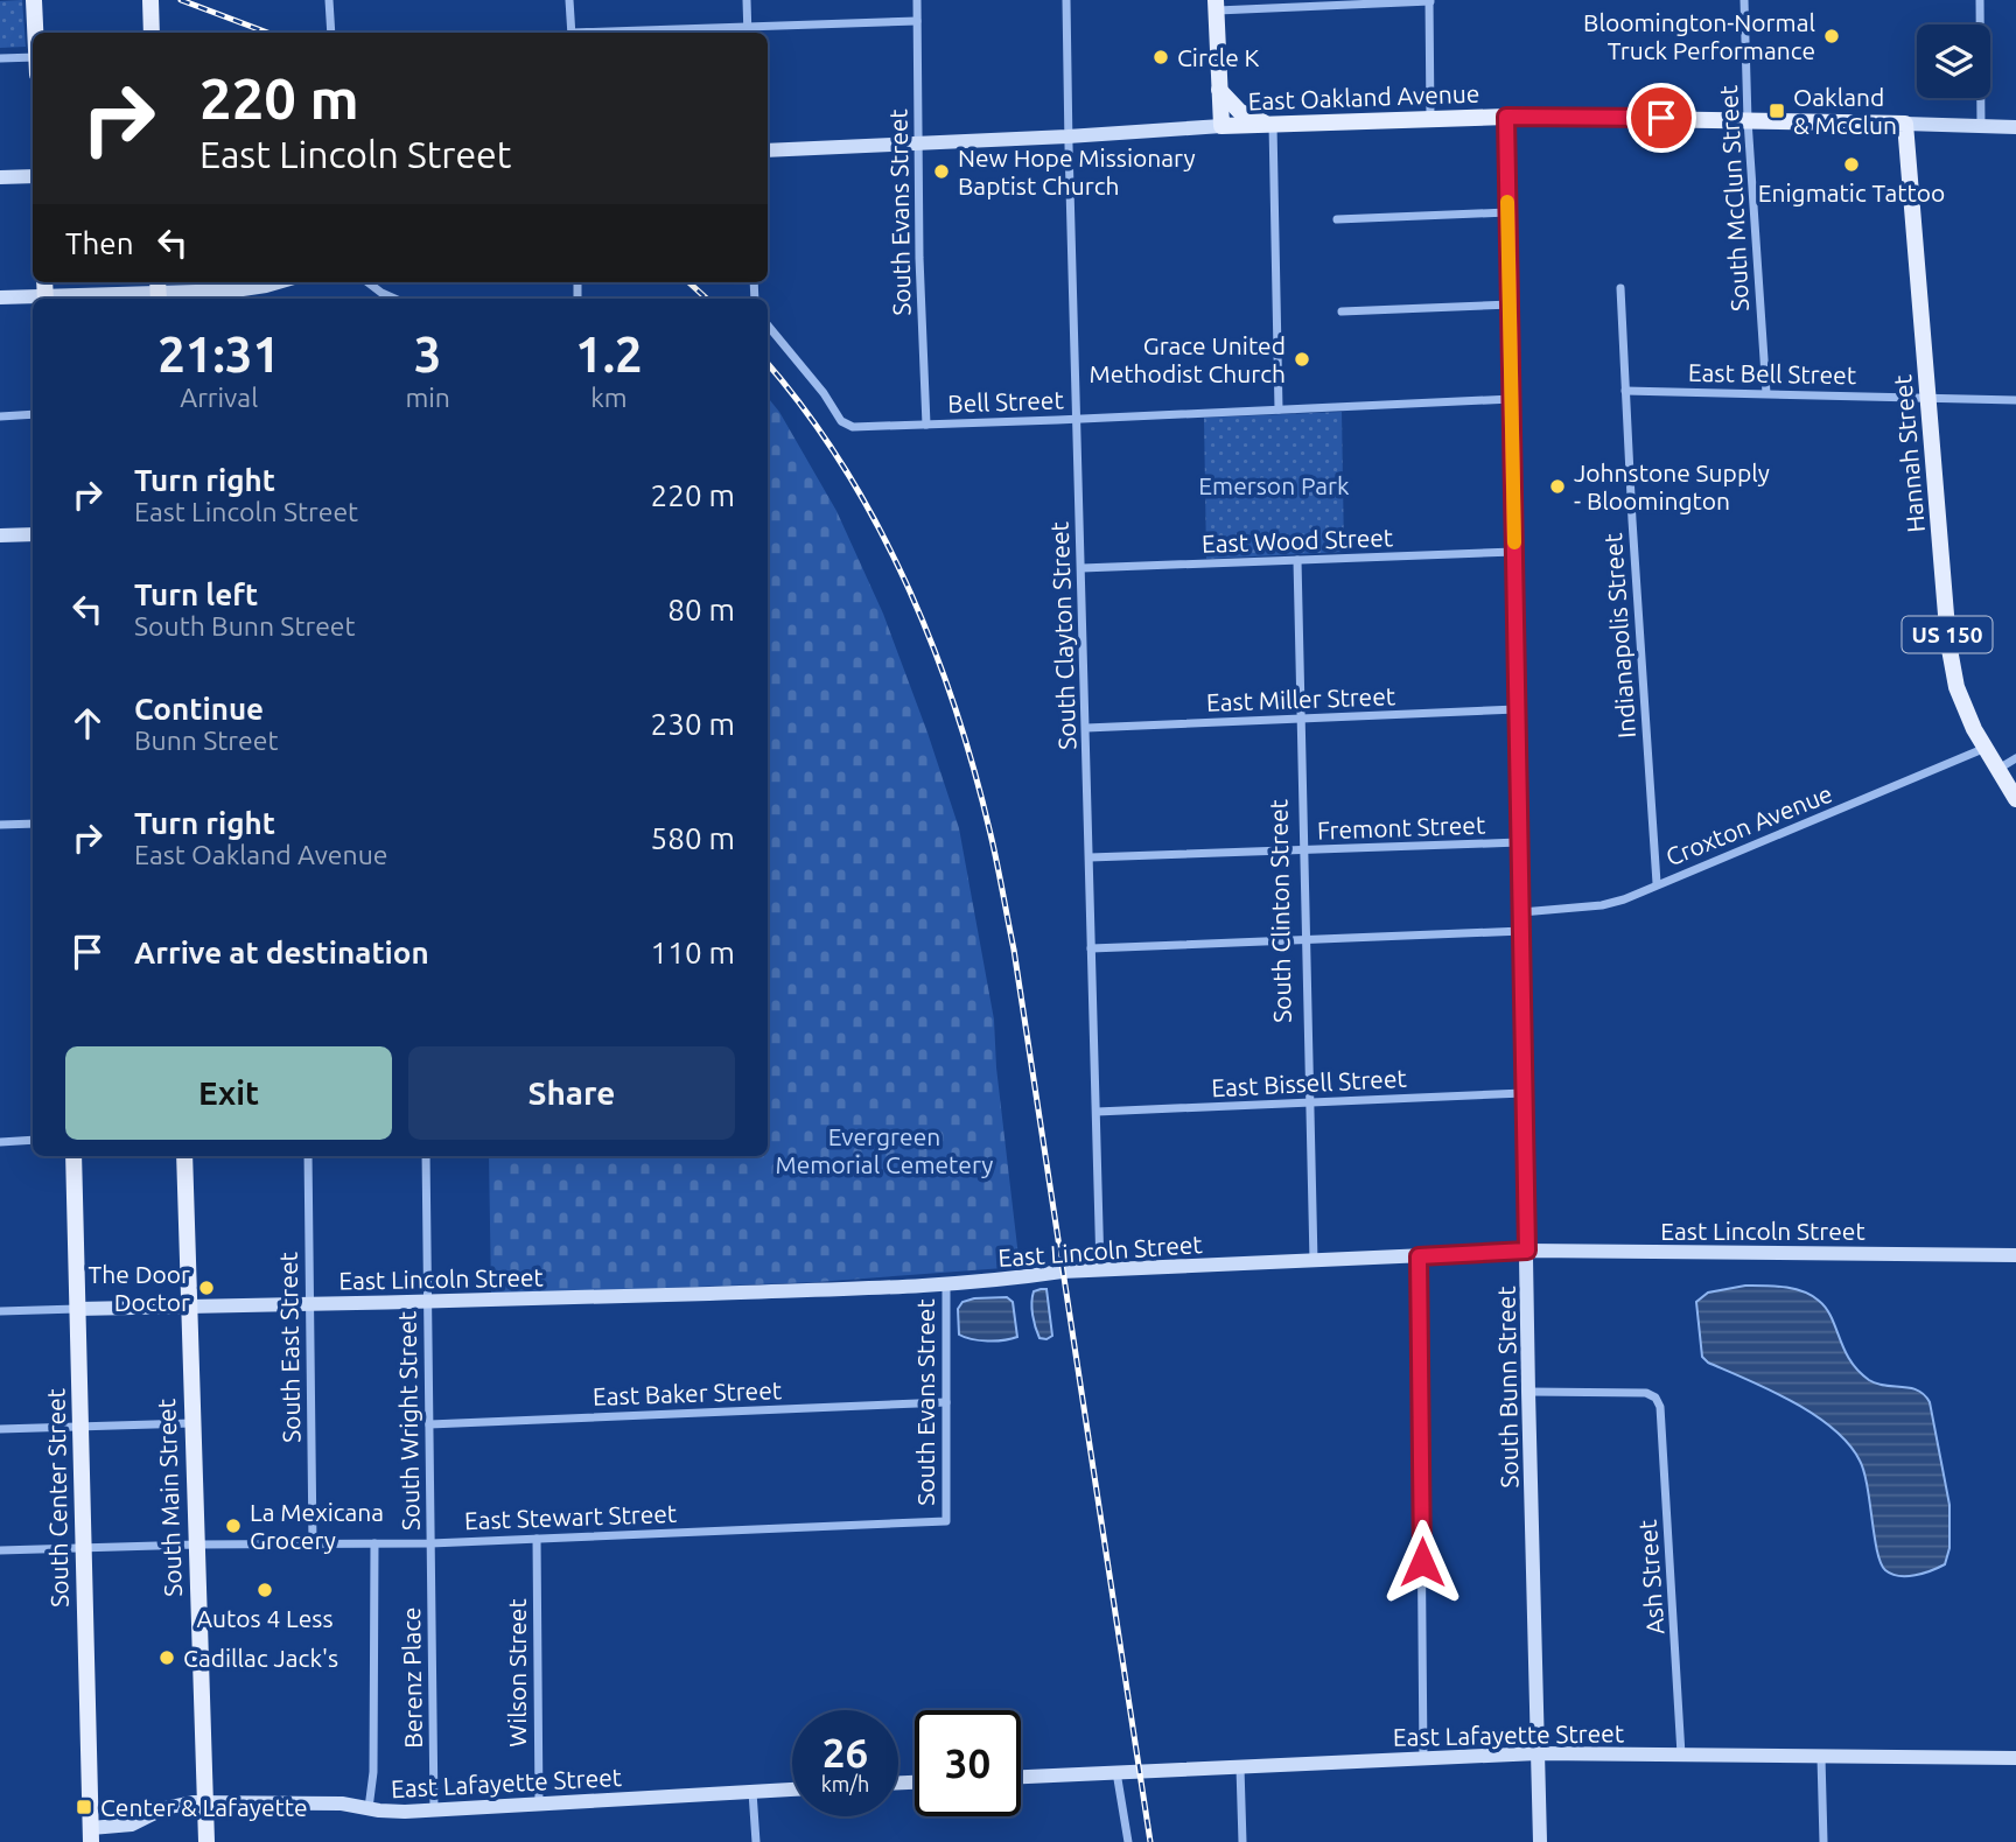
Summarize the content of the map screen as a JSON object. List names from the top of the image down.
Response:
{
  "streets": {
    "main road": [
      "East Oakland Avenue",
      "Hannah Street",
      "US 150",
      "South Center Street",
      "South Main Street"
    ],
    "street": [
      "South McClun Street",
      "South Evans Street",
      "East Bell Street",
      "Bell Street",
      "East Wood Street",
      "South Clayton Street",
      "Indianapolis Street",
      "East Miller Street",
      "Croxton Avenue",
      "Fremont Street",
      "South Clinton Street",
      "East Bissell Street",
      "East Lincoln Street",
      "South East Street",
      "South Bunn Street",
      "East Baker Street",
      "South Wright Street",
      "East Stewart Street",
      "Ash Street",
      "Wilson Street",
      "Berenz Place",
      "East Lafayette Street"
    ]
  },
  "crossings": [
    ["East Oakland Avenue", "South McClun Street"],
    ["East Oakland Avenue", "South Evans Street"],
    ["East Oakland Avenue", "Hannah Street"],
    ["East Oakland Avenue", "South Clayton Street"],
    ["East Oakland Avenue", "South Bunn Street"],
    ["South McClun Street", "East Bell Street"],
    ["South Evans Street", "Bell Street"],
    ["South Evans Street", "East Lincoln Street"],
    ["South Evans Street", "East Baker Street"],
    ["South Evans Street", "East Stewart Street"],
    ["East Bell Street", "Hannah Street"],
    ["East Bell Street", "Indianapolis Street"],
    ["Bell Street", "South Clayton Street"],
    ["Bell Street", "South Bunn Street"],
    ["Hannah Street", "US 150"],
    ["Hannah Street", "Croxton Avenue"],
    ["East Wood Street", "South Clayton Street"],
    ["East Wood Street", "South Clinton Street"],
    ["East Wood Street", "South Bunn Street"],
    ["South Clayton Street", "East Miller Street"],
    ["South Clayton Street", "Fremont Street"],
    ["South Clayton Street", "East Bissell Street"],
    ["South Clayton Street", "East Lincoln Street"],
    ["Indianapolis Street", "Croxton Avenue"],
    ["East Miller Street", "South Clinton Street"],
    ["East Miller Street", "South Bunn Street"],
    ["Croxton Avenue", "South Bunn Street"],
    ["Fremont Street", "South Clinton Street"],
    ["Fremont Street", "South Bunn Street"],
    ["South Clinton Street", "East Bissell Street"],
    ["South Clinton Street", "East Lincoln Street"],
    ["East Bissell Street", "South Bunn Street"],
    ["East Lincoln Street", "South East Street"],
    ["East Lincoln Street", "South Bunn Street"],
    ["East Lincoln Street", "South Wright Street"],
    ["East Lincoln Street", "South Center Street"],
    ["East Lincoln Street", "South Main Street"],
    ["South East Street", "East Stewart Street"],
    ["South Bunn Street", "Ash Street"],
    ["South Bunn Street", "East Lafayette Street"],
    ["East Baker Street", "South Wright Street"],
    ["South Wright Street", "East Stewart Street"],
    ["South Wright Street", "Berenz Place"],
    ["South Center Street", "East Stewart Street"],
    ["South Center Street", "East Lafayette Street"],
    ["South Main Street", "East Stewart Street"],
    ["South Main Street", "East Lafayette Street"],
    ["East Stewart Street", "Wilson Street"],
    ["East Stewart Street", "Berenz Place"],
    ["Ash Street", "East Lafayette Street"],
    ["Wilson Street", "East Lafayette Street"],
    ["Berenz Place", "East Lafayette Street"]
  ],
  "parks": ["Emerson Park", "Evergreen Memorial Cemetery"],
  "places": {
    "other": [
      "Bloomington-Normal Truck Performance",
      "Circle K",
      "Enigmatic Tattoo",
      "New Hope Missionary Baptist Church",
      "Grace United Methodist Church",
      "Johnstone Supply - Bloomington",
      "The Door Doctor",
      "La Mexicana Grocery",
      "Autos 4 Less",
      "Cadillac Jack's"
    ],
    "transit": ["Oakland & McClun", "Center & Lafayette"]
  },
  "page": {
    "turn": ["220 m", "East Lincoln Street"],
    "then": "Then",
    "eta": [
      "21:31",
      "Arrival",
      "3",
      "min",
      "1.2",
      "km"
    ],
    "list": [
      {
        "name": "Turn right",
        "note": "East Lincoln Street",
        "value": "220 m"
      },
      {
        "name": "Turn left",
        "note": "South Bunn Street",
        "value": "80 m"
      },
      {
        "name": "Continue",
        "note": "Bunn Street",
        "value": "230 m"
      },
      {
        "name": "Turn right",
        "note": "East Oakland Avenue",
        "value": "580 m"
      },
      {
        "name": "Arrive at destination",
        "value": "110 m"
      }
    ],
    "buttons": ["Exit", "Share"],
    "speed": "26 km/h",
    "limit": "30"
  }
}
